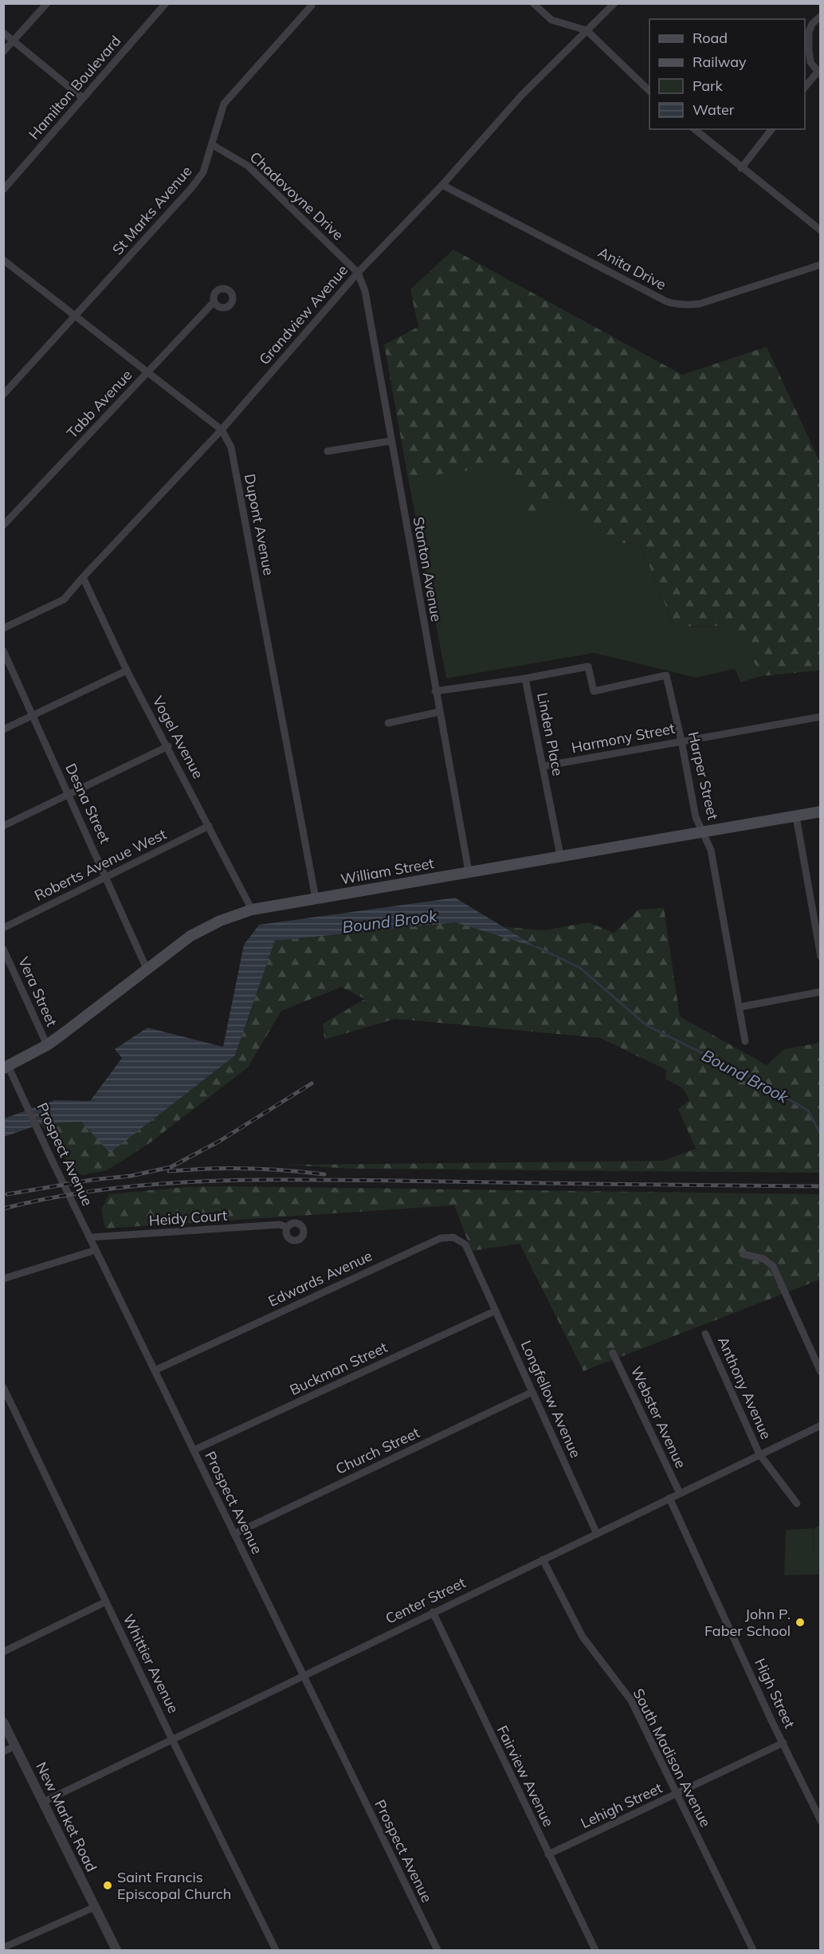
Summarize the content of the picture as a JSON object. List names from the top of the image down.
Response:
{
  "streets": {
    "main road": ["William Street"],
    "street": [
      "Hamilton Boulevard",
      "Chadovoyne Drive",
      "St Marks Avenue",
      "Anita Drive",
      "Grandview Avenue",
      "Tabb Avenue",
      "Dupont Avenue",
      "Stanton Avenue",
      "Linden Place",
      "Vogel Avenue",
      "Harmony Street",
      "Harper Street",
      "Desna Street",
      "Roberts Avenue West",
      "Vera Street",
      "Prospect Avenue",
      "Heidy Court",
      "Edwards Avenue",
      "Buckman Street",
      "Anthony Avenue",
      "Longfellow Avenue",
      "Webster Avenue",
      "Church Street",
      "Center Street",
      "Whittier Avenue",
      "High Street",
      "South Madison Avenue",
      "Fairview Avenue",
      "Lehigh Street",
      "New Market Road"
    ]
  },
  "crossings": [
    ["Chadovoyne Drive", "St Marks Avenue"],
    ["Chadovoyne Drive", "Grandview Avenue"],
    ["Chadovoyne Drive", "Stanton Avenue"],
    ["St Marks Avenue", "Dupont Avenue"],
    ["Anita Drive", "Grandview Avenue"],
    ["Grandview Avenue", "Dupont Avenue"],
    ["Grandview Avenue", "Stanton Avenue"],
    ["Grandview Avenue", "Vogel Avenue"],
    ["Tabb Avenue", "Dupont Avenue"],
    ["Dupont Avenue", "William Street"],
    ["Stanton Avenue", "Linden Place"],
    ["Stanton Avenue", "William Street"],
    ["Linden Place", "Harmony Street"],
    ["Linden Place", "Harper Street"],
    ["Linden Place", "William Street"],
    ["Vogel Avenue", "Roberts Avenue West"],
    ["Vogel Avenue", "William Street"],
    ["Harmony Street", "Harper Street"],
    ["Harper Street", "William Street"],
    ["Desna Street", "Roberts Avenue West"],
    ["Desna Street", "William Street"],
    ["William Street", "Vera Street"],
    ["William Street", "Prospect Avenue"],
    ["Prospect Avenue", "Heidy Court"],
    ["Prospect Avenue", "Edwards Avenue"],
    ["Prospect Avenue", "Buckman Street"],
    ["Prospect Avenue", "Church Street"],
    ["Prospect Avenue", "Center Street"],
    ["Edwards Avenue", "Longfellow Avenue"],
    ["Buckman Street", "Longfellow Avenue"],
    ["Anthony Avenue", "Center Street"],
    ["Longfellow Avenue", "Church Street"],
    ["Longfellow Avenue", "Center Street"],
    ["Webster Avenue", "Center Street"],
    ["Center Street", "Whittier Avenue"],
    ["Center Street", "High Street"],
    ["Center Street", "South Madison Avenue"],
    ["Center Street", "Fairview Avenue"],
    ["Center Street", "New Market Road"],
    ["High Street", "Lehigh Street"],
    ["South Madison Avenue", "Lehigh Street"],
    ["Fairview Avenue", "Lehigh Street"]
  ],
  "water": ["Bound Brook"],
  "places": ["John P. Faber School", "Saint Francis Episcopal Church"],
  "legend": [
    "Road",
    "Railway",
    "Park",
    "Water"
  ]
}
